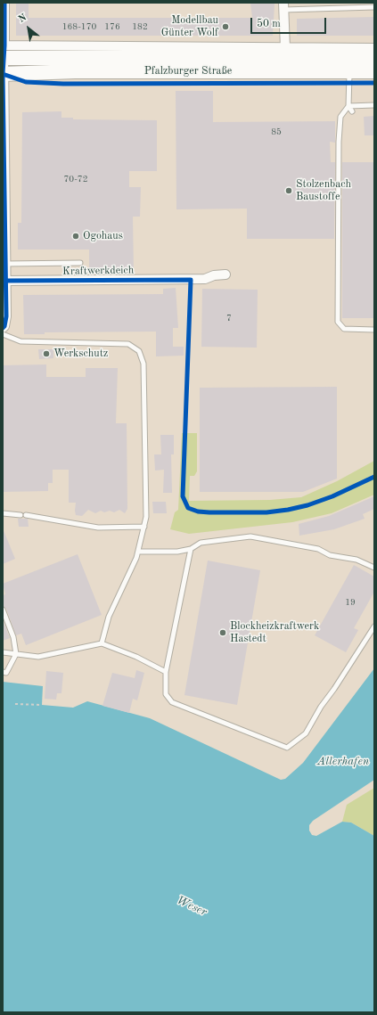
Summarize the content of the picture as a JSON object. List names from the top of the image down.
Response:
{
  "streets": {
    "main road": ["Pfalzburger Straße"],
    "street": ["Kraftwerkdeich"]
  },
  "water": ["Allerhafen", "Weser"],
  "places": [
    "Modellbau Günter Wolf",
    "Stolzenbach Baustoffe",
    "Ogohaus",
    "Werkschutz",
    "Blockheizkraftwerk Hastedt"
  ],
  "house_numbers": [
    "168-170",
    "176",
    "182",
    "85",
    "70-72",
    "7",
    "19"
  ],
  "scale_bar": "50 m",
  "north": "top left"
}
